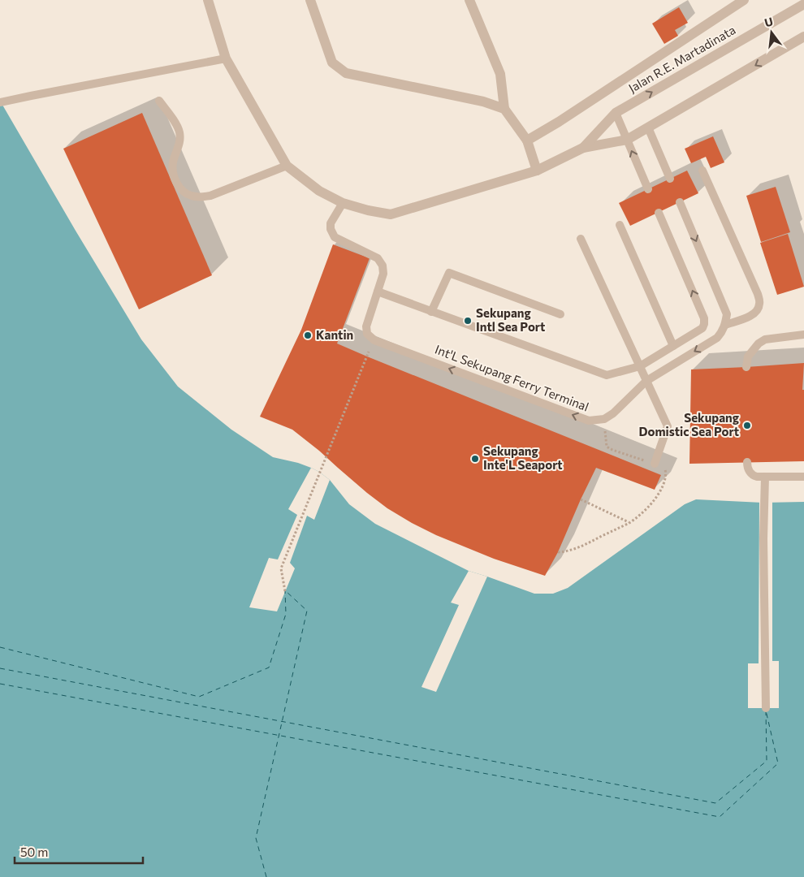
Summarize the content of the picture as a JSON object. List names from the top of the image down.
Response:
{
  "streets": {
    "street": ["Jalan R.E. Martadinata"],
    "lane": ["Int'L Sekupang Ferry Terminal"]
  },
  "places": [
    "Sekupang Intl Sea Port",
    "Kantin",
    "Sekupang Domistic Sea Port",
    "Sekupang Inte'L Seaport"
  ],
  "scale_bar": "50 m",
  "north": "top"
}
